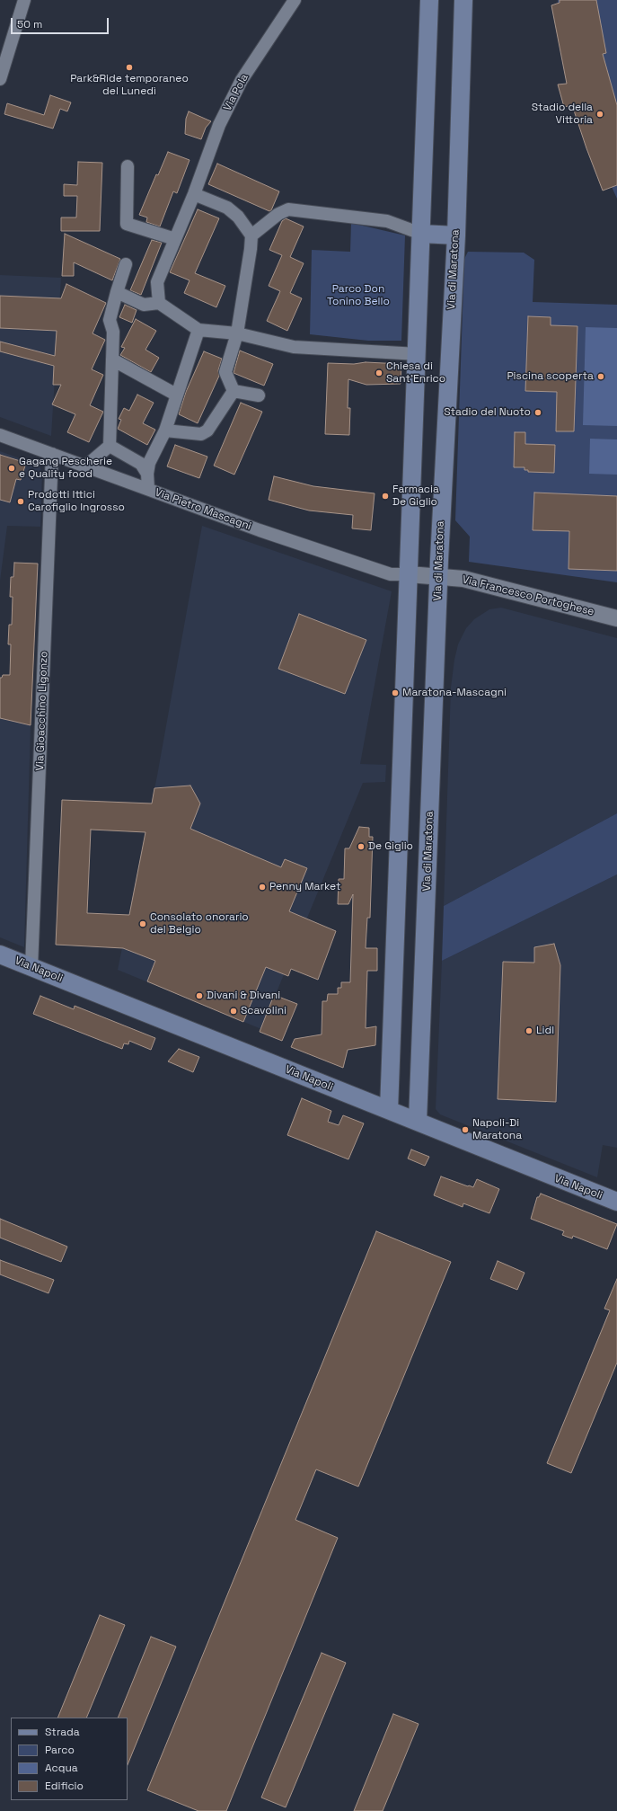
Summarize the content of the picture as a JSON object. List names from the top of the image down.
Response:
{
  "streets": {
    "main road": ["Via di Maratona", "Via Napoli"],
    "street": [
      "Via Pola",
      "Via Pietro Mascagni",
      "Via Francesco Portoghese",
      "Via Gioacchino Ligonzo"
    ]
  },
  "crossings": [
    ["Via di Maratona", "Via Francesco Portoghese"],
    ["Via di Maratona", "Via Napoli"],
    ["Via Pietro Mascagni", "Via Francesco Portoghese"],
    ["Via Pietro Mascagni", "Via Gioacchino Ligonzo"],
    ["Via Gioacchino Ligonzo", "Via Napoli"]
  ],
  "parks": ["Parco Don Tonino Bello"],
  "places": [
    "Park&Ride temporaneo del Lunedì",
    "Stadio della Vittoria",
    "Chiesa di Sant'Enrico",
    "Piscina scoperta",
    "Stadio del Nuoto",
    "Gagang Pescherie e Quality food",
    "Farmacia De Giglio",
    "Prodotti Ittici Carofiglio Ingrosso",
    "Maratona-Mascagni",
    "De Giglio",
    "Penny Market",
    "Consolato onorario del Belgio",
    "Divani & Divani",
    "Scavolini",
    "Lidl",
    "Napoli-Di Maratona"
  ],
  "legend": [
    "Strada",
    "Parco",
    "Acqua",
    "Edificio"
  ],
  "scale_bar": "50 m"
}
